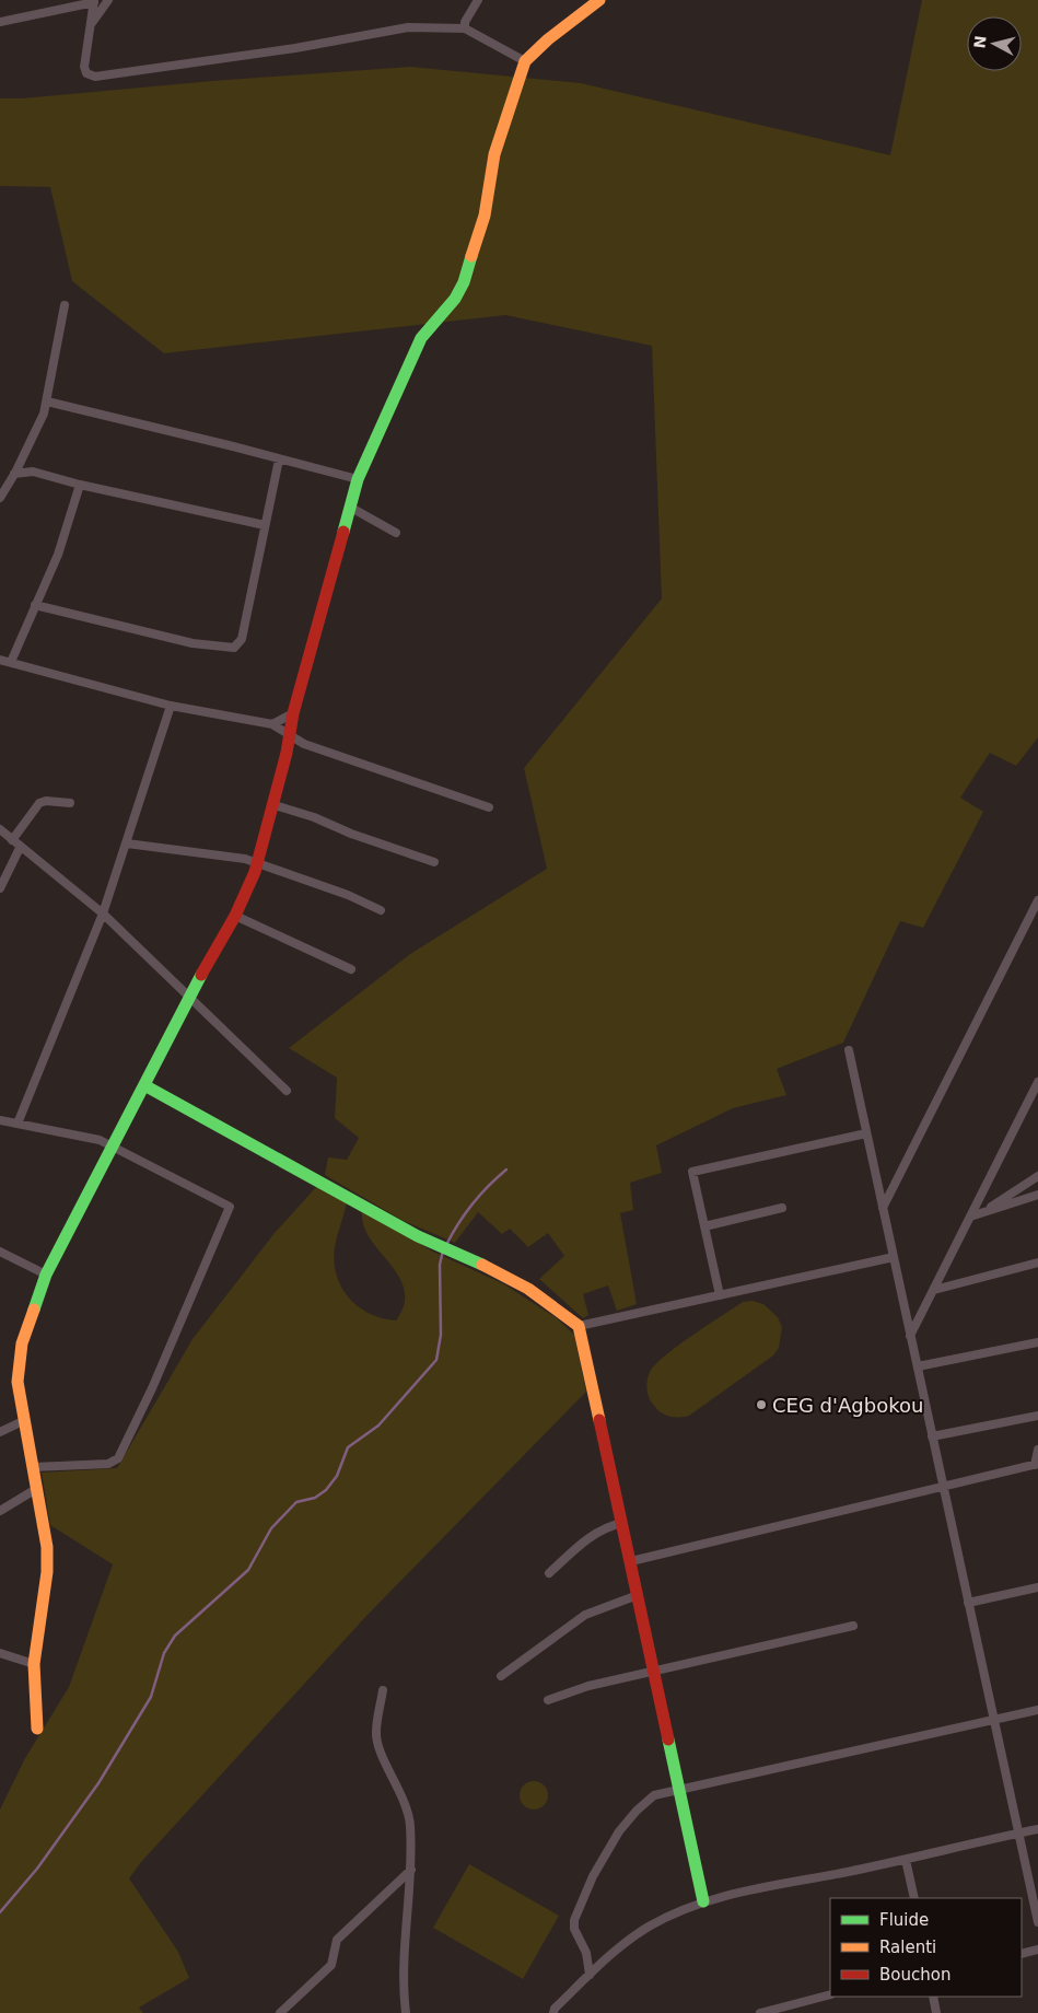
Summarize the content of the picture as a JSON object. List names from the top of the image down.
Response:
{
  "places": ["CEG d'Agbokou"],
  "legend": ["Fluide", "Ralenti", "Bouchon"],
  "north": "left"
}
